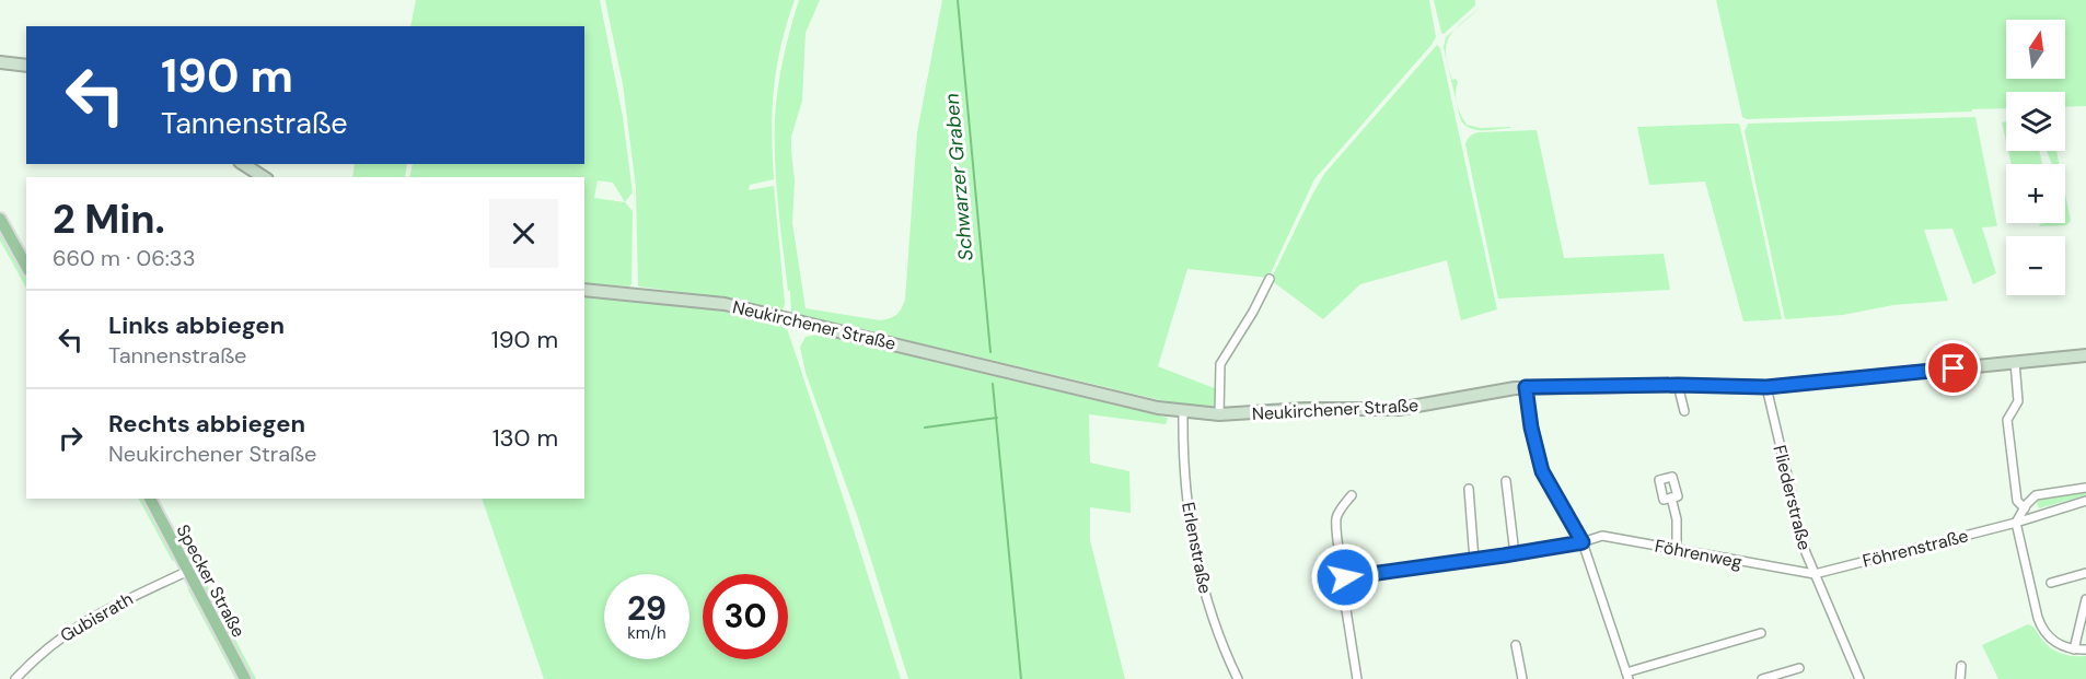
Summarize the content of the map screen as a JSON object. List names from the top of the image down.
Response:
{
  "streets": {
    "main road": ["Specker Straße"],
    "street": [
      "Neukirchener Straße",
      "Fliederstraße",
      "Erlenstraße",
      "Föhrenstraße",
      "Föhrenweg",
      "Gubisrath"
    ]
  },
  "crossings": [
    ["Neukirchener Straße", "Fliederstraße"],
    ["Neukirchener Straße", "Erlenstraße"],
    ["Fliederstraße", "Föhrenstraße"],
    ["Fliederstraße", "Föhrenweg"],
    ["Föhrenstraße", "Föhrenweg"],
    ["Specker Straße", "Gubisrath"]
  ],
  "water": ["Schwarzer Graben"],
  "north": "top",
  "page": {
    "map_buttons": ["+", "−"],
    "turn": ["190 m", "Tannenstraße"],
    "heading": ["2 Min.", "660 m · 06:33"],
    "list": [
      {
        "name": "Links abbiegen",
        "note": "Tannenstraße",
        "value": "190 m"
      },
      {
        "name": "Rechts abbiegen",
        "note": "Neukirchener Straße",
        "value": "130 m"
      }
    ],
    "speed": "29 km/h",
    "limit": "30"
  }
}
